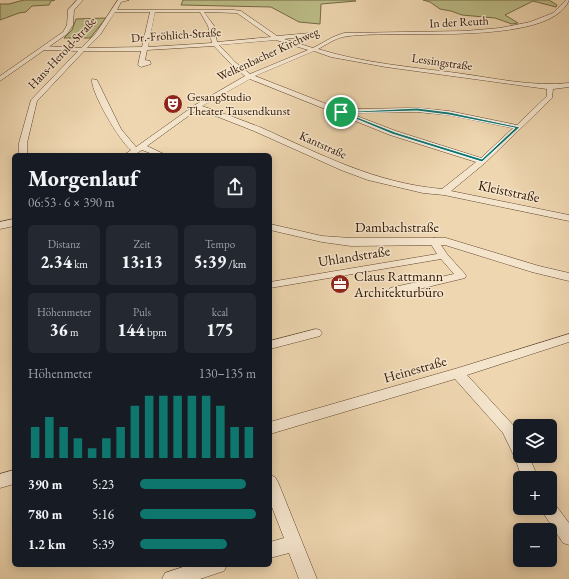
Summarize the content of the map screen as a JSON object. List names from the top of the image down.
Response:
{
  "streets": {
    "street": [
      "In der Reuth",
      "Dr.-Fröhlich-Straße",
      "Hans-Herold-Straße",
      "Welkenbacher Kirchweg",
      "Lessingstraße",
      "Kantstraße",
      "Kleiststraße",
      "Dambachstraße",
      "Uhlandstraße",
      "Heinestraße"
    ]
  },
  "crossings": [
    ["In der Reuth", "Welkenbacher Kirchweg"],
    ["Dr.-Fröhlich-Straße", "Hans-Herold-Straße"],
    ["Dr.-Fröhlich-Straße", "Lessingstraße"],
    ["Welkenbacher Kirchweg", "Lessingstraße"],
    ["Welkenbacher Kirchweg", "Kantstraße"],
    ["Kantstraße", "Kleiststraße"]
  ],
  "places": {
    "theatre": ["GesangStudio Theater Tausendkunst"],
    "office": ["Claus Rattmann Architekturbüro"]
  },
  "page": {
    "heading": ["Morgenlauf", "06:53 · 6 × 390 m"],
    "stats": [
      ["Distanz", "2.34 km"],
      ["Zeit", "13:13"],
      ["Tempo", "5:39 /km"],
      ["Höhenmeter", "36 m"],
      ["Puls", "144 bpm"],
      ["kcal", "175"]
    ],
    "chart": ["Höhenmeter", "130–135 m"],
    "map_buttons": ["+", "−"],
    "list": [
      {
        "name": "390 m",
        "note": "5:23"
      },
      {
        "name": "780 m",
        "note": "5:16"
      },
      {
        "name": "1.2 km",
        "note": "5:39"
      }
    ]
  }
}
